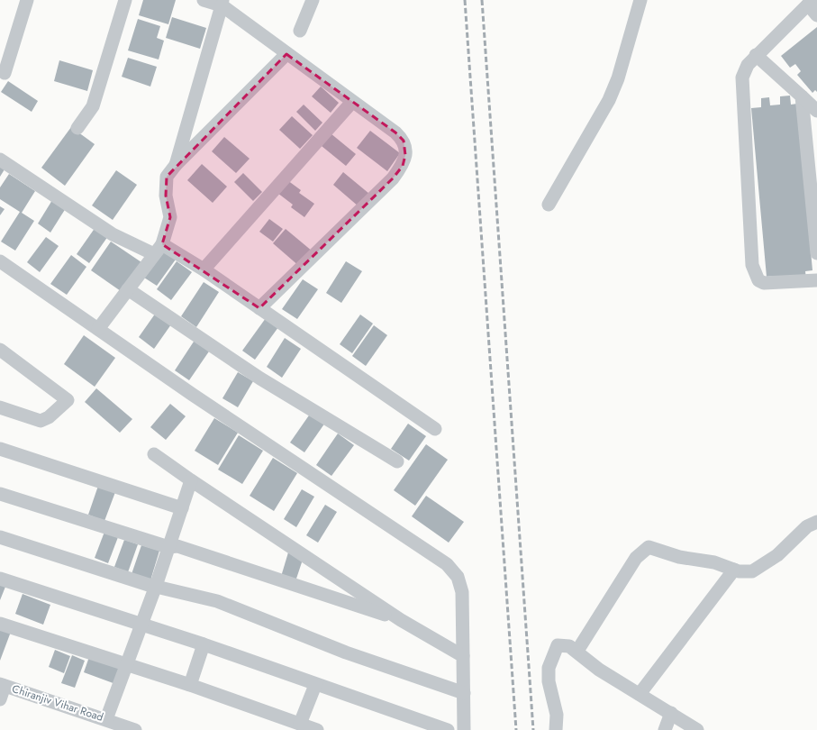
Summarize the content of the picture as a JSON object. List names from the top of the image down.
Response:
{
  "streets": {
    "street": ["Chiranjiv Vihar Road"]
  }
}
